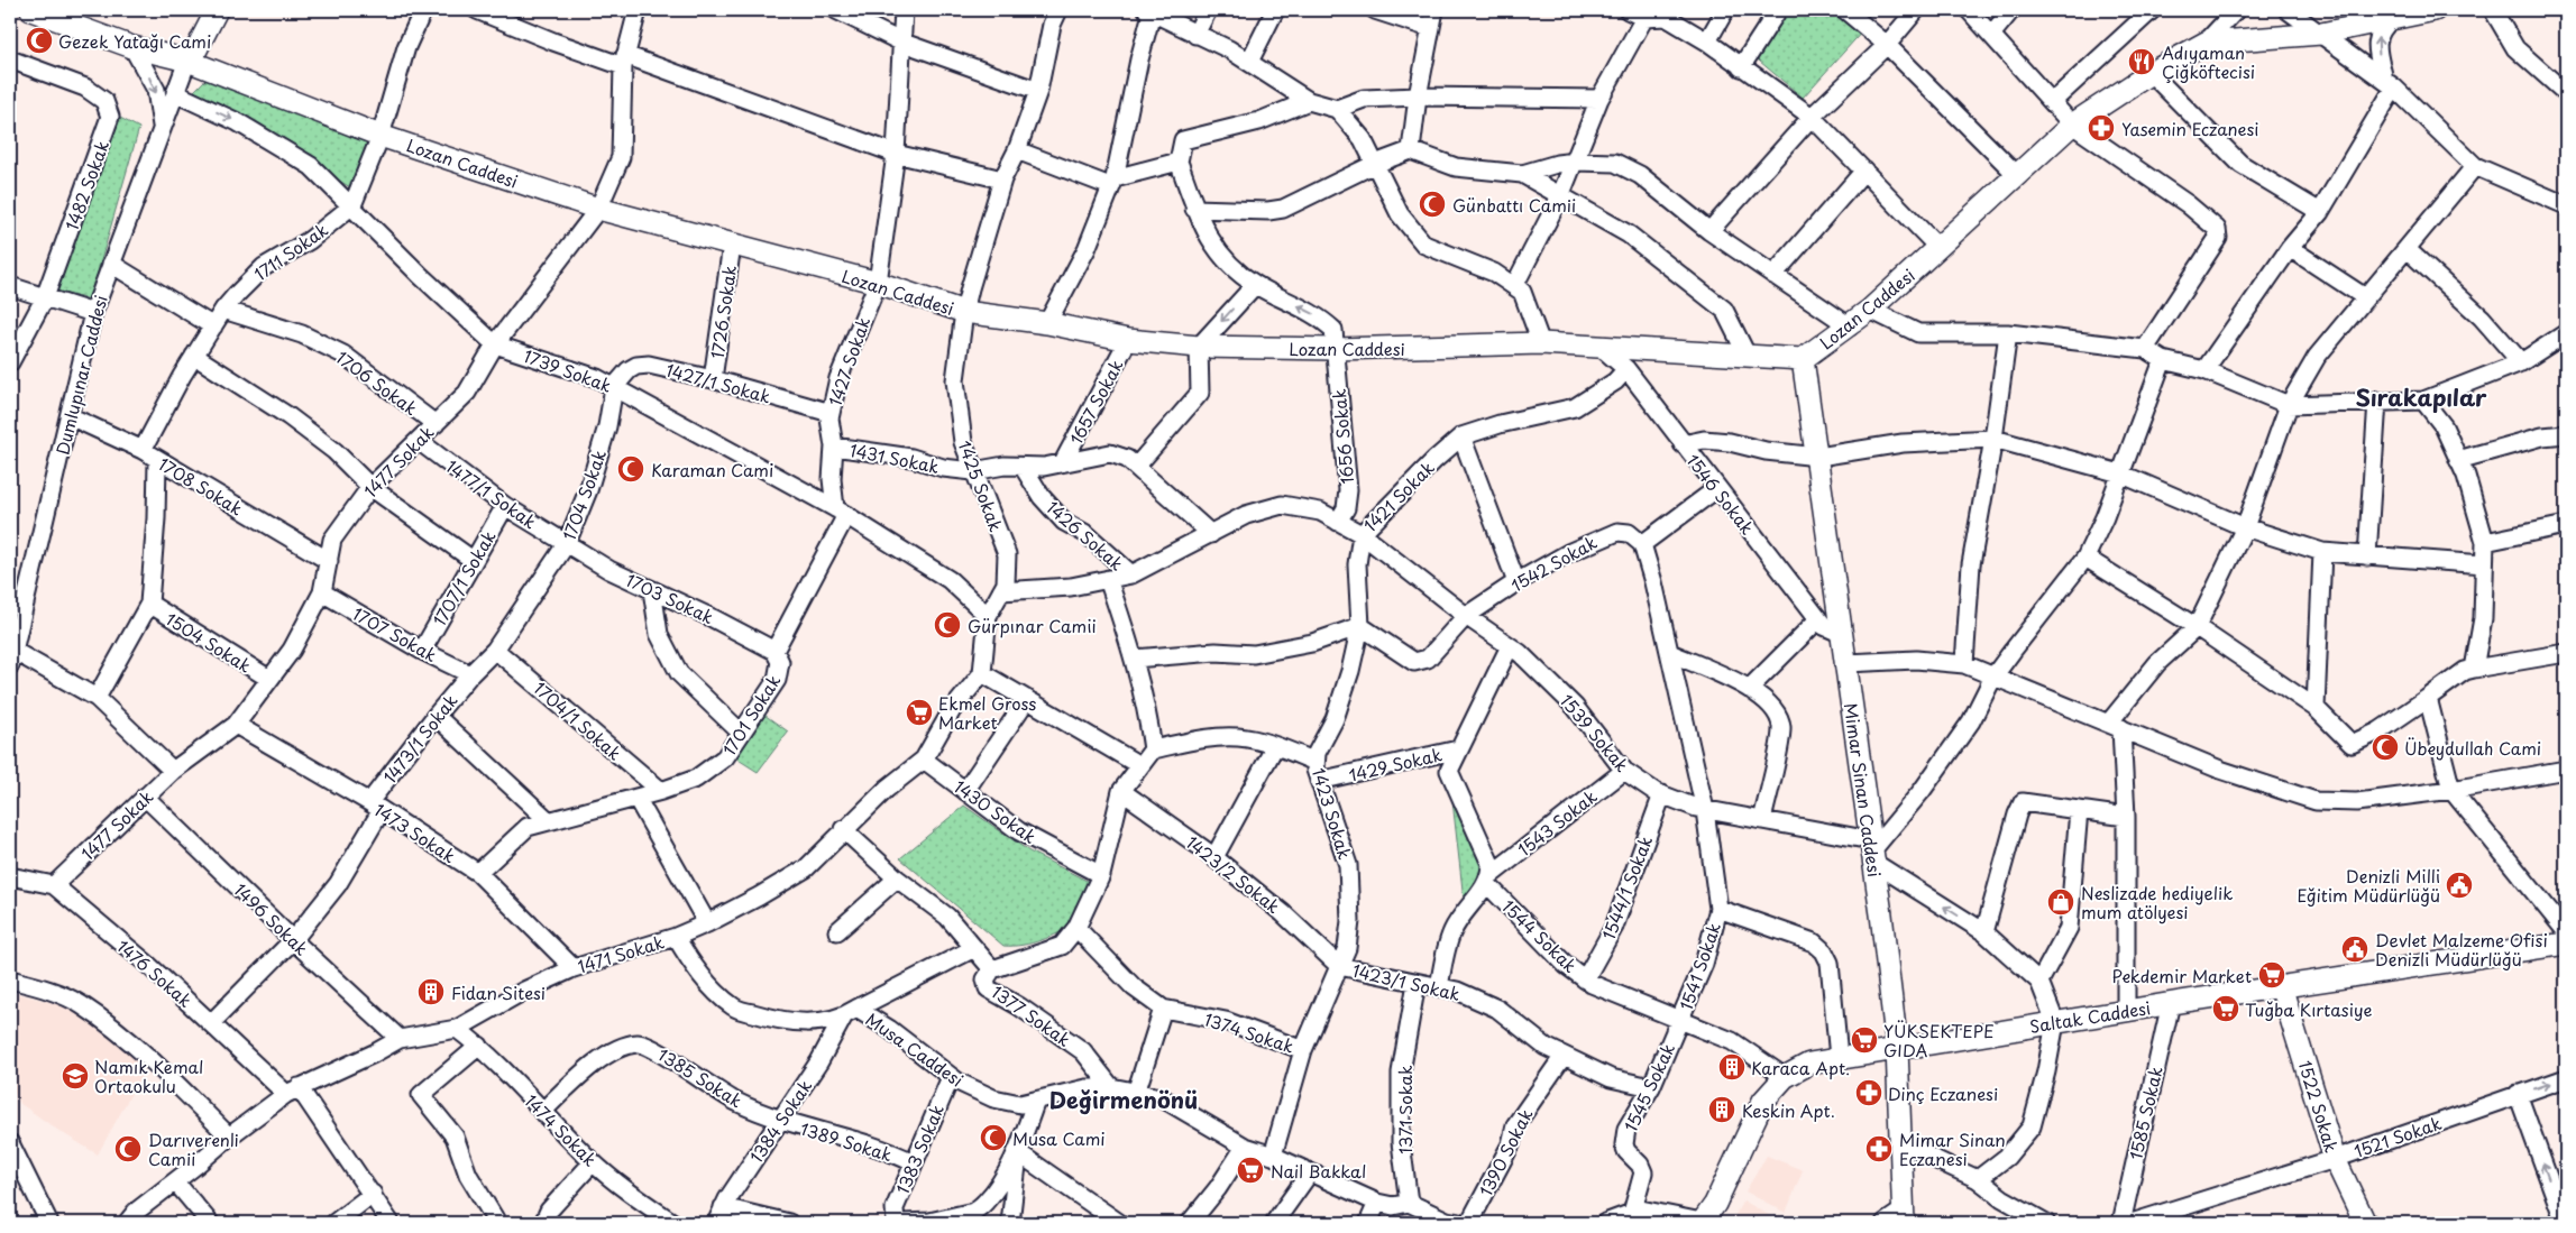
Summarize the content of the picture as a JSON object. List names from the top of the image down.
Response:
{
  "streets": {
    "main road": [
      "Lozan Caddesi",
      "Mimar Sinan Caddesi",
      "Saltak Caddesi",
      "1522 Sokak"
    ],
    "street": [
      "1482 Sokak",
      "1711 Sokak",
      "1726 Sokak",
      "1427 Sokak",
      "1739 Sokak",
      "Dumlupınar Caddesi",
      "1706 Sokak",
      "1427/1 Sokak",
      "1657 Sokak",
      "1656 Sokak",
      "1431 Sokak",
      "1477 Sokak",
      "1708 Sokak",
      "1425 Sokak",
      "1477/1 Sokak",
      "1546 Sokak",
      "1704 Sokak",
      "1421 Sokak",
      "1426 Sokak",
      "1542 Sokak",
      "1707/1 Sokak",
      "1703 Sokak",
      "1707 Sokak",
      "1504 Sokak",
      "1701 Sokak",
      "1704/1 Sokak",
      "1539 Sokak",
      "1473/1 Sokak",
      "1429 Sokak",
      "1430 Sokak",
      "1423 Sokak",
      "1543 Sokak",
      "1473 Sokak",
      "1423/2 Sokak",
      "1544/1 Sokak",
      "1496 Sokak",
      "1544 Sokak",
      "1471 Sokak",
      "1541 Sokak",
      "1476 Sokak",
      "1423/1 Sokak",
      "1377 Sokak",
      "1374 Sokak",
      "Musa Caddesi",
      "1385 Sokak",
      "1545 Sokak",
      "1371 Sokak",
      "1585 Sokak",
      "1384 Sokak",
      "1474 Sokak",
      "1521 Sokak",
      "1389 Sokak",
      "1383 Sokak",
      "1390 Sokak"
    ]
  },
  "crossings": [
    ["Lozan Caddesi", "1711 Sokak"],
    ["Lozan Caddesi", "1726 Sokak"],
    ["Lozan Caddesi", "1427 Sokak"],
    ["Lozan Caddesi", "Dumlupınar Caddesi"],
    ["Lozan Caddesi", "1657 Sokak"],
    ["Lozan Caddesi", "1656 Sokak"],
    ["Lozan Caddesi", "1477 Sokak"],
    ["Lozan Caddesi", "1425 Sokak"],
    ["Lozan Caddesi", "1546 Sokak"],
    ["Lozan Caddesi", "Mimar Sinan Caddesi"],
    ["1711 Sokak", "1739 Sokak"],
    ["1711 Sokak", "1706 Sokak"],
    ["1711 Sokak", "1708 Sokak"],
    ["1726 Sokak", "1427/1 Sokak"],
    ["1427 Sokak", "1739 Sokak"],
    ["1427 Sokak", "1427/1 Sokak"],
    ["1427 Sokak", "1431 Sokak"],
    ["1427 Sokak", "1701 Sokak"],
    ["1739 Sokak", "Dumlupınar Caddesi"],
    ["1739 Sokak", "1427/1 Sokak"],
    ["1739 Sokak", "1477 Sokak"],
    ["1739 Sokak", "1704 Sokak"],
    ["1739 Sokak", "1701 Sokak"],
    ["Dumlupınar Caddesi", "1708 Sokak"],
    ["1706 Sokak", "1477 Sokak"],
    ["1427/1 Sokak", "1704 Sokak"],
    ["1657 Sokak", "1431 Sokak"],
    ["1657 Sokak", "1421 Sokak"],
    ["1657 Sokak", "1426 Sokak"],
    ["1656 Sokak", "1421 Sokak"],
    ["1431 Sokak", "1425 Sokak"],
    ["1431 Sokak", "1426 Sokak"],
    ["1477 Sokak", "1708 Sokak"],
    ["1477 Sokak", "1477/1 Sokak"],
    ["1477 Sokak", "1707 Sokak"],
    ["1477 Sokak", "1504 Sokak"],
    ["1477 Sokak", "1473 Sokak"],
    ["1477 Sokak", "1496 Sokak"],
    ["1477 Sokak", "1476 Sokak"],
    ["1708 Sokak", "1504 Sokak"],
    ["1425 Sokak", "1421 Sokak"],
    ["1477/1 Sokak", "1704 Sokak"],
    ["1477/1 Sokak", "1707/1 Sokak"],
    ["1477/1 Sokak", "1703 Sokak"],
    ["1546 Sokak", "1421 Sokak"],
    ["1546 Sokak", "Mimar Sinan Caddesi"],
    ["1704 Sokak", "1703 Sokak"],
    ["1704 Sokak", "1707 Sokak"],
    ["1704 Sokak", "1704/1 Sokak"],
    ["1704 Sokak", "1473/1 Sokak"],
    ["1421 Sokak", "1426 Sokak"],
    ["1421 Sokak", "1539 Sokak"],
    ["1421 Sokak", "1423 Sokak"],
    ["1542 Sokak", "1539 Sokak"],
    ["1542 Sokak", "1423 Sokak"],
    ["1707/1 Sokak", "1707 Sokak"],
    ["1703 Sokak", "1701 Sokak"],
    ["1707 Sokak", "1473/1 Sokak"],
    ["1701 Sokak", "1704/1 Sokak"],
    ["1701 Sokak", "1473 Sokak"],
    ["1539 Sokak", "1429 Sokak"],
    ["1539 Sokak", "Mimar Sinan Caddesi"],
    ["1539 Sokak", "1423 Sokak"],
    ["1539 Sokak", "1543 Sokak"],
    ["1539 Sokak", "1544/1 Sokak"],
    ["1539 Sokak", "1541 Sokak"],
    ["1473/1 Sokak", "1473 Sokak"],
    ["1473/1 Sokak", "1496 Sokak"],
    ["1473/1 Sokak", "1476 Sokak"],
    ["1429 Sokak", "1423 Sokak"],
    ["1429 Sokak", "1544 Sokak"],
    ["Mimar Sinan Caddesi", "Saltak Caddesi"],
    ["1430 Sokak", "1471 Sokak"],
    ["1423 Sokak", "1423/2 Sokak"],
    ["1423 Sokak", "1423/1 Sokak"],
    ["1423 Sokak", "1374 Sokak"],
    ["1423 Sokak", "Musa Caddesi"],
    ["1543 Sokak", "1544 Sokak"],
    ["1543 Sokak", "1423/1 Sokak"],
    ["1473 Sokak", "1471 Sokak"],
    ["1423/2 Sokak", "1423/1 Sokak"],
    ["1544/1 Sokak", "1544 Sokak"],
    ["1496 Sokak", "1471 Sokak"],
    ["1544 Sokak", "1541 Sokak"],
    ["1544 Sokak", "Saltak Caddesi"],
    ["1544 Sokak", "1545 Sokak"],
    ["1471 Sokak", "1476 Sokak"],
    ["1471 Sokak", "1377 Sokak"],
    ["1471 Sokak", "Musa Caddesi"],
    ["1471 Sokak", "1474 Sokak"],
    ["1541 Sokak", "1545 Sokak"],
    ["1423/1 Sokak", "1545 Sokak"],
    ["1423/1 Sokak", "1371 Sokak"],
    ["1423/1 Sokak", "1390 Sokak"],
    ["1377 Sokak", "Musa Caddesi"],
    ["Saltak Caddesi", "1522 Sokak"],
    ["Saltak Caddesi", "1585 Sokak"],
    ["Musa Caddesi", "1371 Sokak"],
    ["Musa Caddesi", "1384 Sokak"],
    ["Musa Caddesi", "1383 Sokak"],
    ["1385 Sokak", "1384 Sokak"],
    ["1385 Sokak", "1474 Sokak"],
    ["1385 Sokak", "1389 Sokak"],
    ["1522 Sokak", "1521 Sokak"],
    ["1384 Sokak", "1389 Sokak"],
    ["1389 Sokak", "1383 Sokak"]
  ],
  "districts": ["Sırakapılar", "Değirmenönü"],
  "places": {
    "mosque": [
      "Gezek Yatağı Cami",
      "Günbattı Camii",
      "Karaman Cami",
      "Gürpınar Camii",
      "Übeydullah Cami",
      "Musa Cami",
      "Darıverenli Camii"
    ],
    "restaurant": ["Adıyaman Çiğköftecisi"],
    "pharmacy": ["Yasemin Eczanesi", "Dinç Eczanesi", "Mimar Sinan Eczanesi"],
    "supermarket": [
      "Ekmel Gross Market",
      "Pekdemir Market",
      "Tuğba Kırtasiye",
      "YÜKSEKTEPE GIDA",
      "Nail Bakkal"
    ],
    "public building": ["Denizli Milli Eğitim Müdürlüğü", "Devlet Malzeme Ofisi Denizli Müdürlüğü"],
    "shop": ["Neslizade hediyelik mum atölyesi"],
    "building": ["Fidan Sitesi", "Karaca Apt.", "Keskin Apt."],
    "school or university": ["Namık Kemal Ortaokulu"]
  }
}
